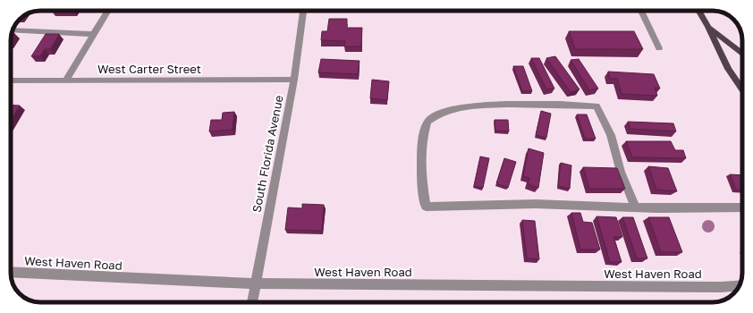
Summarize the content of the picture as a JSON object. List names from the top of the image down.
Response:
{
  "streets": {
    "street": ["West Carter Street", "South Florida Avenue", "West Haven Road"]
  },
  "crossings": [
    ["West Carter Street", "South Florida Avenue"],
    ["South Florida Avenue", "West Haven Road"]
  ]
}
